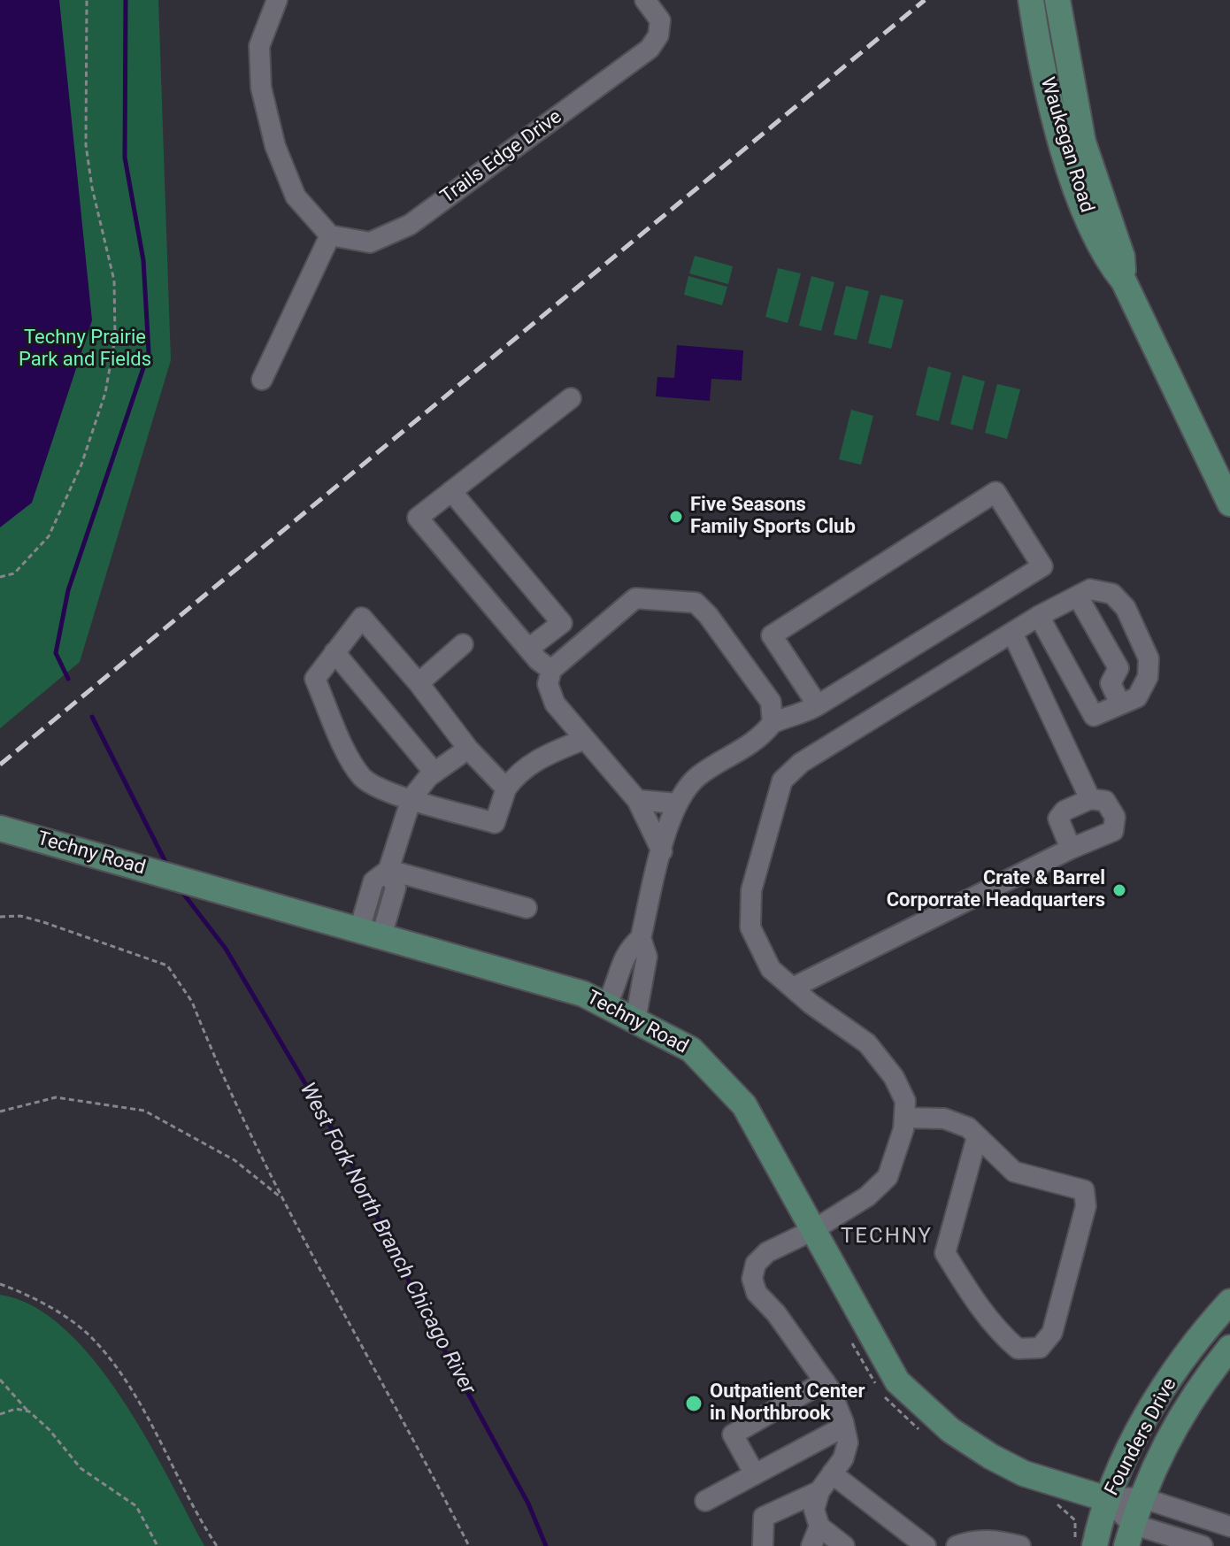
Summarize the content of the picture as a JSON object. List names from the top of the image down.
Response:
{
  "streets": {
    "main road": ["Waukegan Road", "Techny Road", "Founders Drive"],
    "street": ["Trails Edge Drive"]
  },
  "crossings": [
    ["Techny Road", "Founders Drive"]
  ],
  "districts": ["TECHNY"],
  "water": ["West Fork North Branch Chicago River"],
  "parks": ["Techny Prairie Park and Fields"],
  "places": ["Five Seasons Family Sports Club", "Crate & Barrel Corporrate Headquarters", "Outpatient Center in Northbrook"]
}
